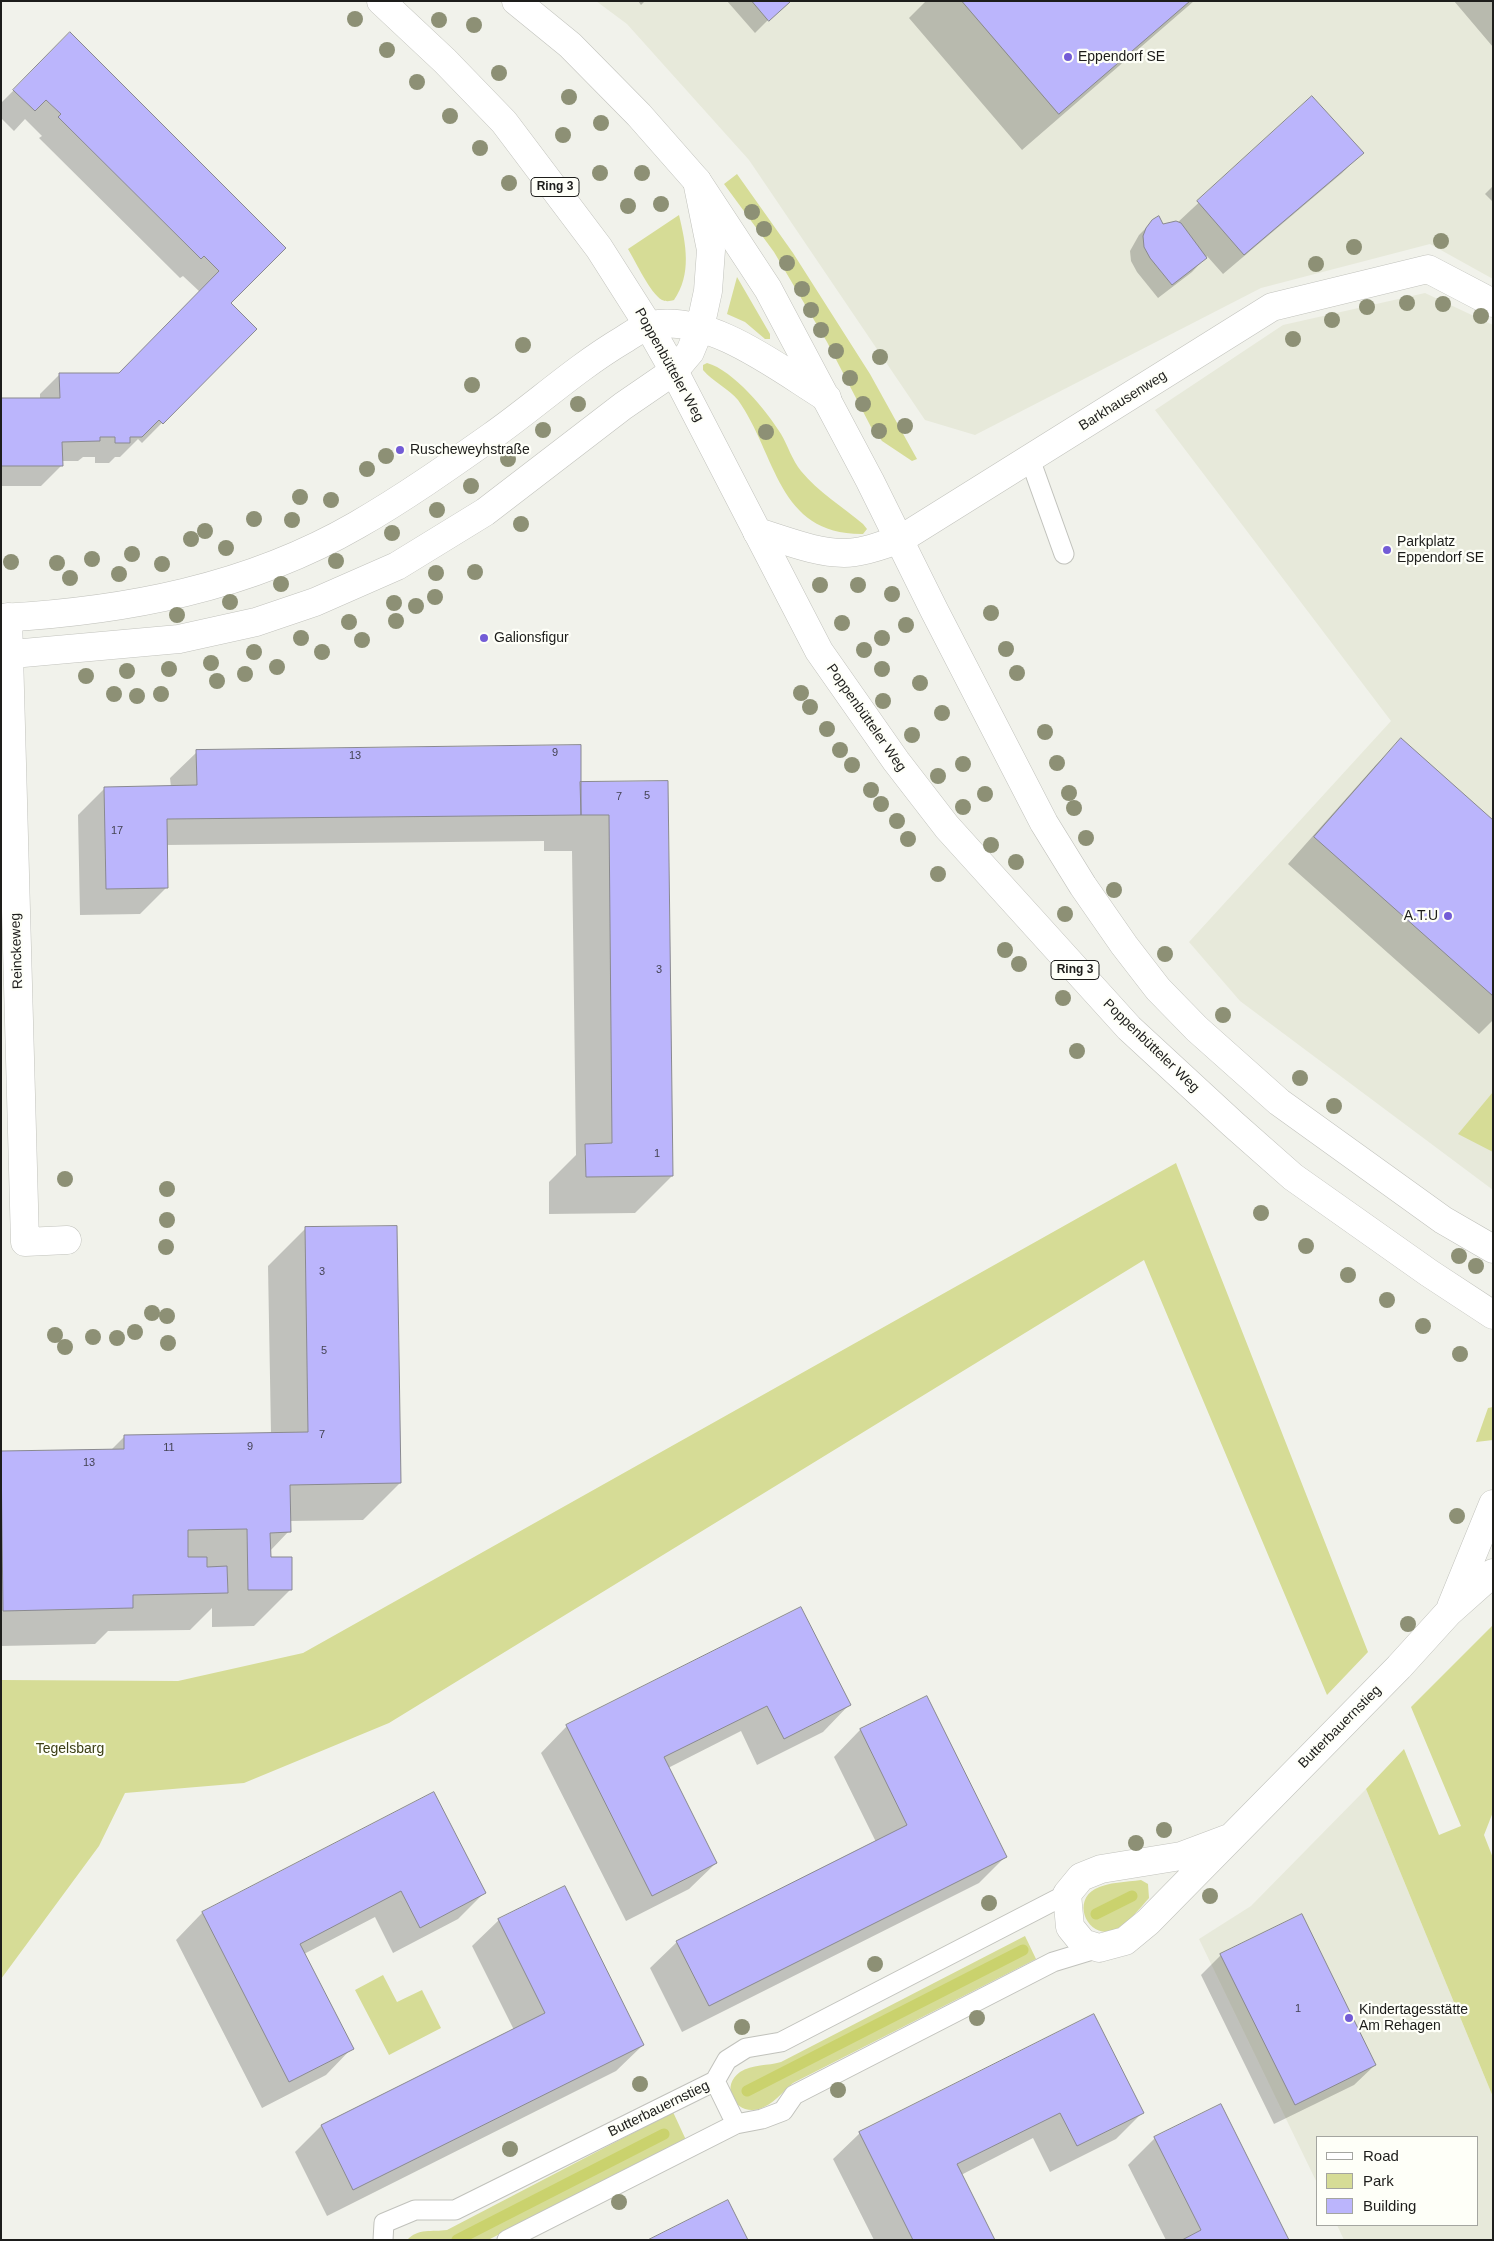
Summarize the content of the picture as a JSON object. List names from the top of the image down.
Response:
{
  "streets": {
    "street": [
      "Ring 3",
      "Poppenbütteler Weg",
      "Barkhausenweg",
      "Reinckeweg",
      "Butterbauernstieg"
    ]
  },
  "crossings": [
    ["Poppenbütteler Weg", "Barkhausenweg"]
  ],
  "parks": ["Tegelsbarg"],
  "places": [
    "Eppendorf SE",
    "Ruscheweyhstraße",
    "Parkplatz Eppendorf SE",
    "Galionsfigur",
    "A.T.U",
    "Kindertagesstätte Am Rehagen"
  ],
  "house_numbers": [
    "9",
    "13",
    "5",
    "7",
    "17",
    "3",
    "1",
    "3",
    "5",
    "7",
    "9",
    "11",
    "13",
    "1"
  ],
  "legend": ["Road", "Park", "Building"]
}
